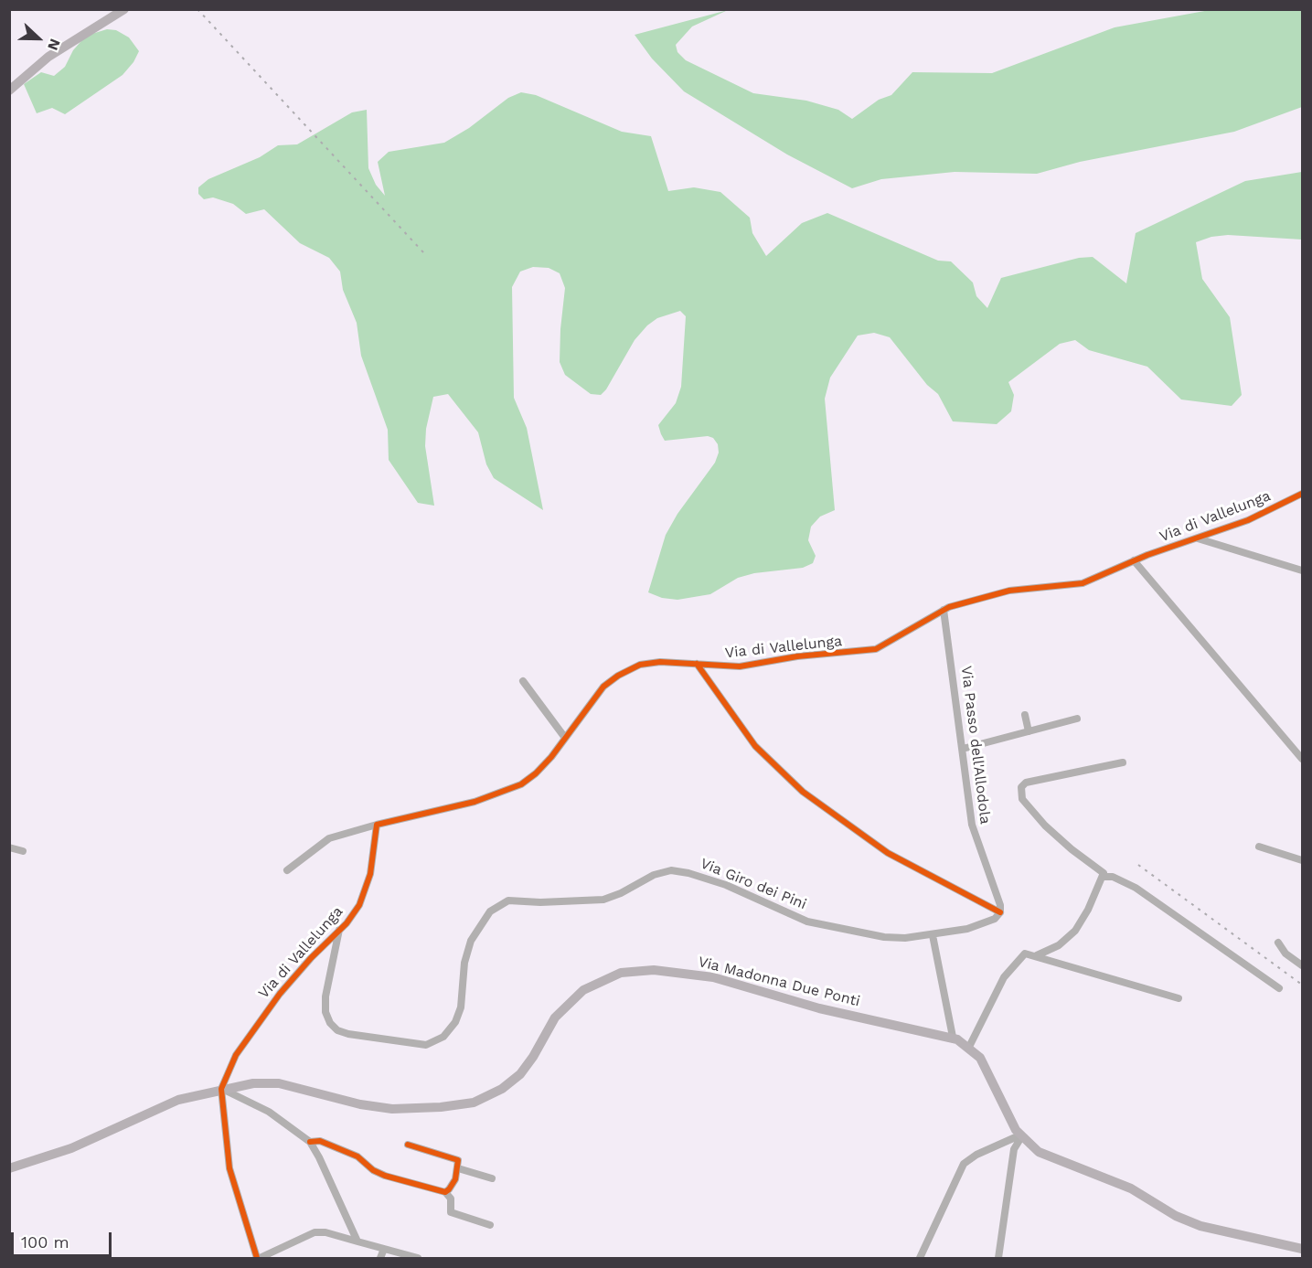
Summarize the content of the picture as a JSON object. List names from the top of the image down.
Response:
{
  "streets": {
    "main road": ["Via Madonna Due Ponti"],
    "street": ["Via di Vallelunga", "Via Passo dell'Allodola", "Via Giro dei Pini"]
  },
  "crossings": [
    ["Via di Vallelunga", "Via Passo dell'Allodola"],
    ["Via di Vallelunga", "Via Giro dei Pini"],
    ["Via di Vallelunga", "Via Madonna Due Ponti"],
    ["Via Passo dell'Allodola", "Via Giro dei Pini"]
  ],
  "scale_bar": "100 m",
  "north": "right"
}
